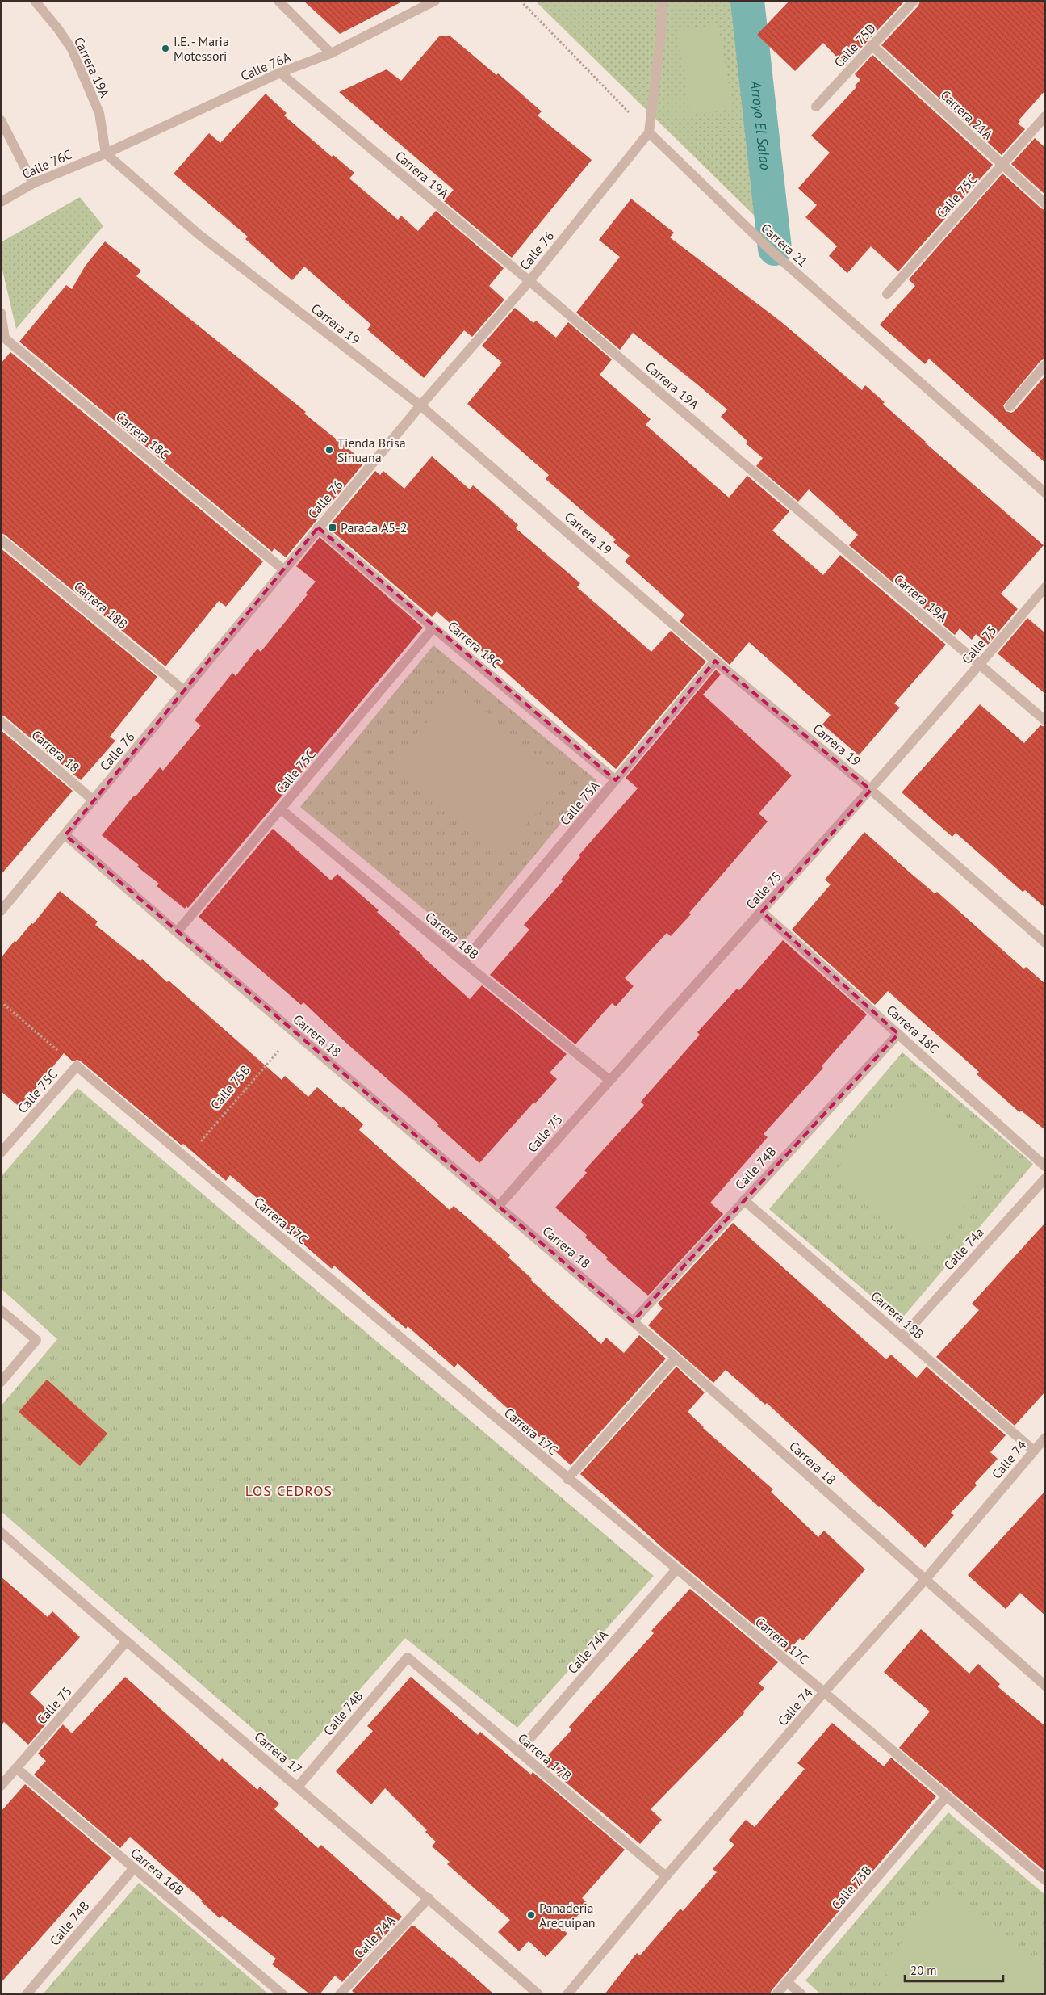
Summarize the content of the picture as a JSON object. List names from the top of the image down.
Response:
{
  "streets": {
    "street": [
      "Calle 75D",
      "Calle 76A",
      "Carrera 19A",
      "Carrera 21A",
      "Calle 76C",
      "Calle 75C",
      "Carrera 21",
      "Calle 76",
      "Carrera 19",
      "Carrera 18C",
      "Carrera 18B",
      "Calle 75",
      "Carrera 18",
      "Calle 75A",
      "Calle 74B",
      "Carrera 17C",
      "Calle 74a",
      "Calle 74",
      "Calle 74A",
      "Carrera 17",
      "Carrera 17B",
      "Carrera 16B",
      "Calle 73B"
    ],
    "path": ["Calle 75B"]
  },
  "crossings": [
    ["Calle 75D", "Carrera 21A"],
    ["Calle 76A", "Carrera 19A"],
    ["Calle 76A", "Calle 76C"],
    ["Calle 76A", "Carrera 19"],
    ["Carrera 19A", "Calle 76C"],
    ["Carrera 19A", "Calle 76"],
    ["Carrera 19A", "Carrera 19"],
    ["Carrera 19A", "Calle 75"],
    ["Carrera 21A", "Calle 75C"],
    ["Calle 76C", "Carrera 19"],
    ["Calle 75C", "Carrera 18C"],
    ["Calle 75C", "Carrera 18B"],
    ["Calle 75C", "Carrera 18"],
    ["Calle 75C", "Carrera 17C"],
    ["Carrera 21", "Calle 76"],
    ["Calle 76", "Carrera 19"],
    ["Calle 76", "Carrera 18C"],
    ["Calle 76", "Carrera 18B"],
    ["Calle 76", "Carrera 18"],
    ["Carrera 19", "Calle 75"],
    ["Carrera 19", "Calle 75A"],
    ["Carrera 18C", "Calle 75"],
    ["Carrera 18C", "Calle 75A"],
    ["Carrera 18C", "Calle 74B"],
    ["Carrera 18B", "Calle 75"],
    ["Carrera 18B", "Calle 75A"],
    ["Carrera 18B", "Calle 74B"],
    ["Carrera 18B", "Calle 74a"],
    ["Carrera 18B", "Calle 74"],
    ["Calle 75", "Carrera 18"],
    ["Calle 75", "Carrera 17"],
    ["Calle 75", "Carrera 16B"],
    ["Carrera 18", "Calle 75B"],
    ["Carrera 18", "Calle 74B"],
    ["Carrera 18", "Calle 74"],
    ["Calle 75B", "Carrera 17C"],
    ["Calle 74B", "Carrera 17"],
    ["Calle 74B", "Carrera 17B"],
    ["Calle 74B", "Carrera 16B"],
    ["Carrera 17C", "Calle 74"],
    ["Carrera 17C", "Calle 74A"],
    ["Carrera 17C", "Calle 73B"],
    ["Calle 74", "Carrera 17B"],
    ["Calle 74A", "Carrera 17"],
    ["Calle 74A", "Carrera 17B"]
  ],
  "districts": ["LOS CEDROS"],
  "water": ["Arroyo El Salao"],
  "places": {
    "other": ["I.E. - Maria Motessori", "Tienda Brisa Sinuana", "Panaderia Arequipan"],
    "transit": ["Parada A5-2"]
  },
  "scale_bar": "20 m"
}
